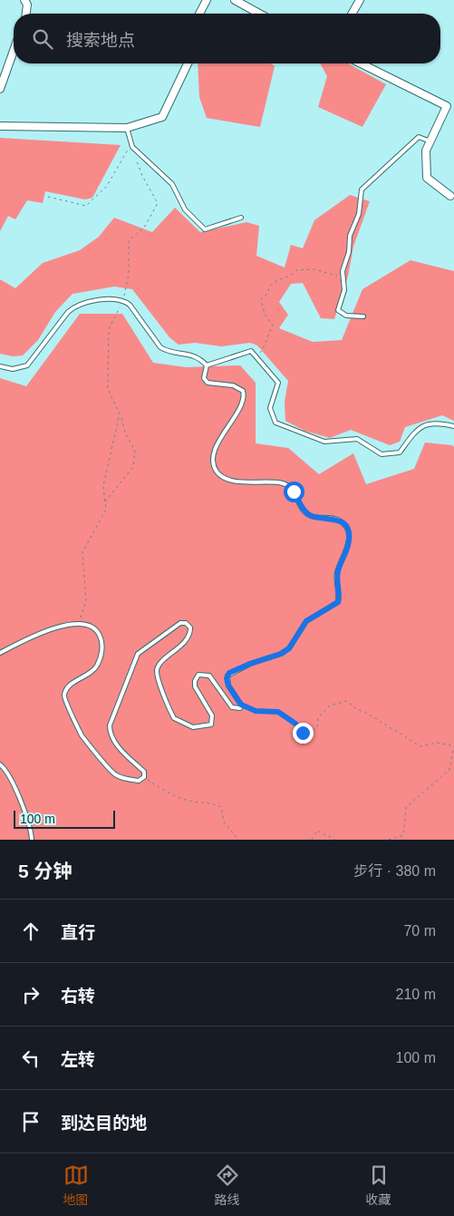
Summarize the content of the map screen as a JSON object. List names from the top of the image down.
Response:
{
  "scale_bar": "100 m",
  "page": {
    "search": "搜索地点",
    "scale": "100 m",
    "heading": ["5 分钟", "步行 · 380 m"],
    "list": [
      ["直行", "70 m"],
      ["右转", "210 m"],
      ["左转", "100 m"],
      "到达目的地"
    ],
    "nav": ["地图", "路线", "收藏"]
  }
}
